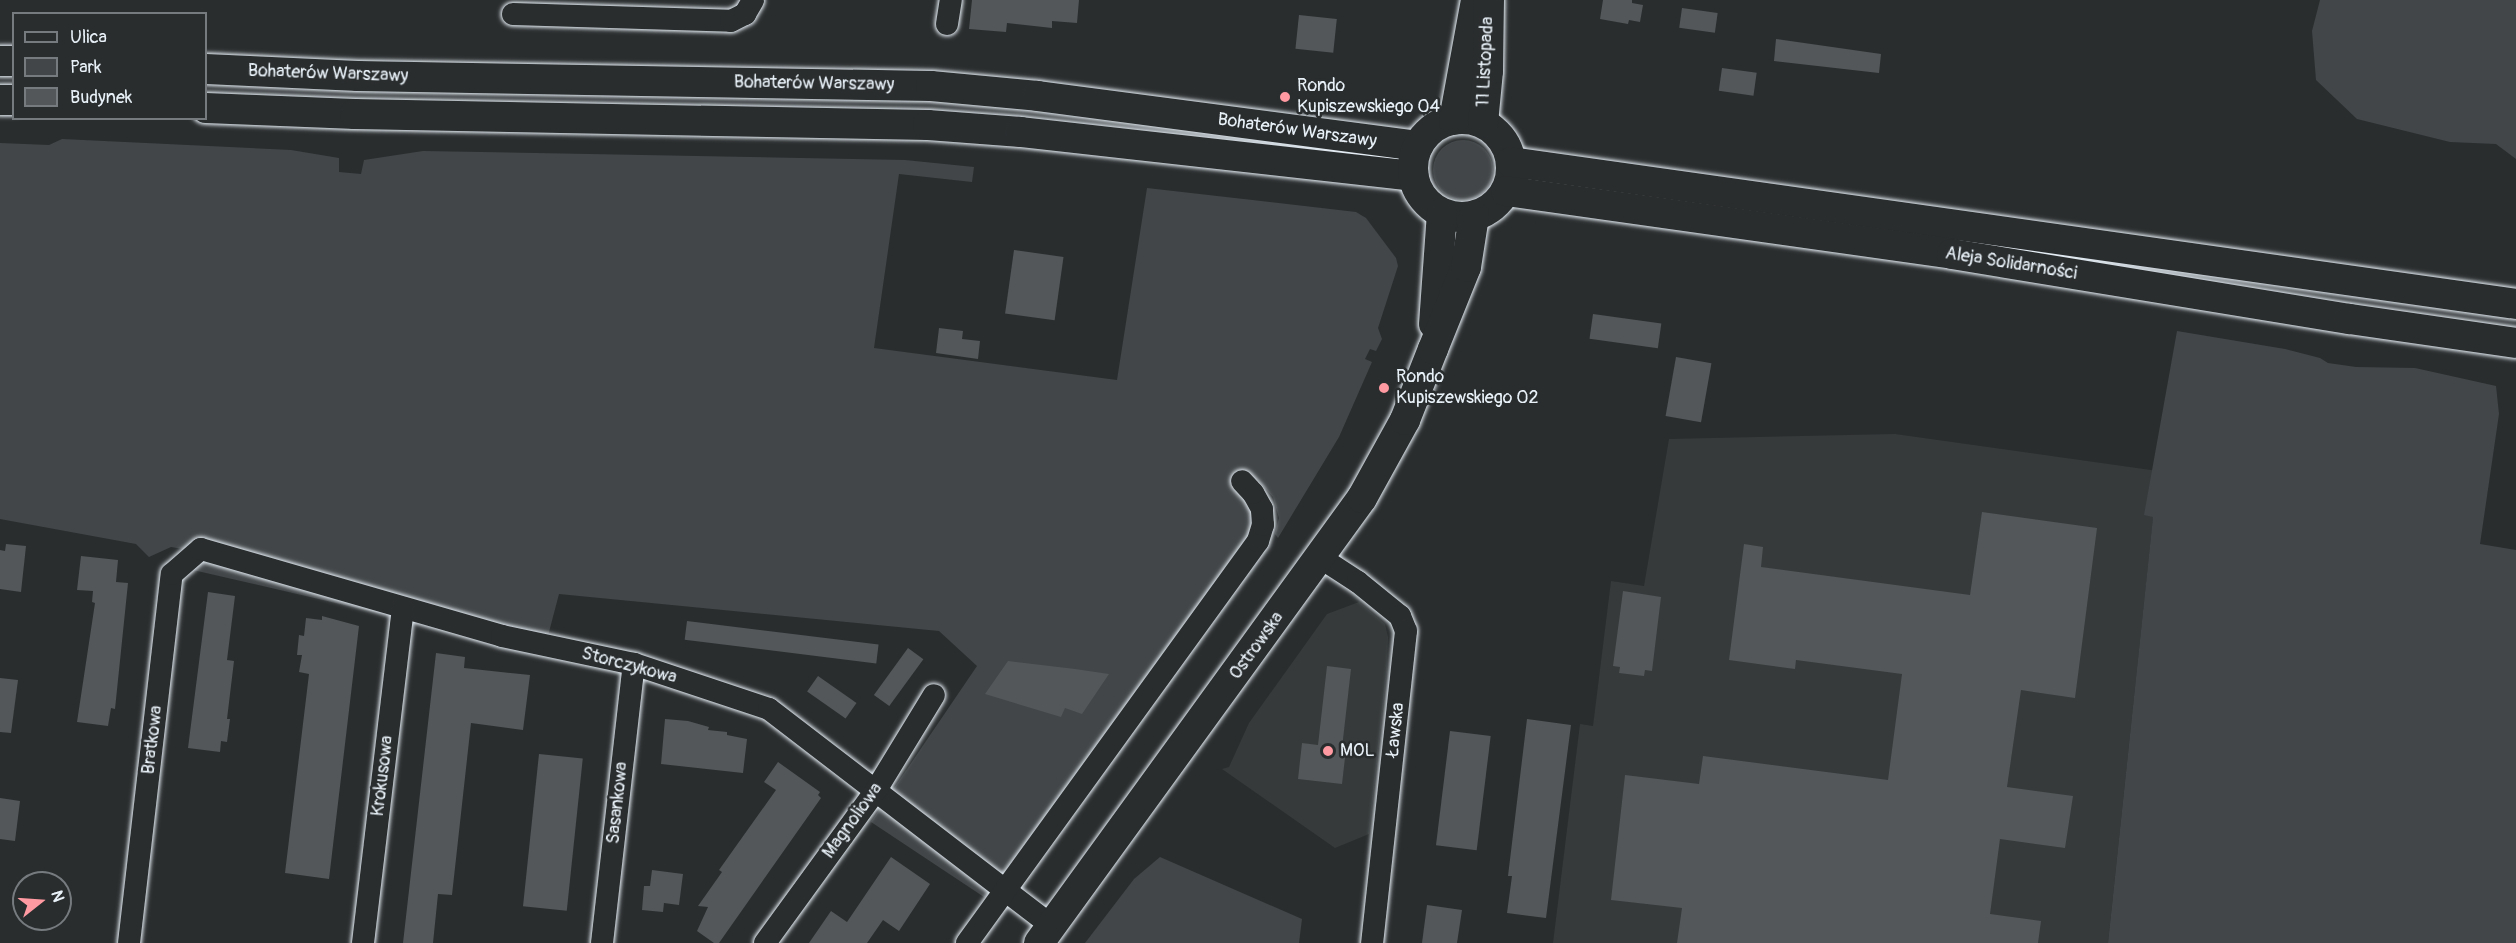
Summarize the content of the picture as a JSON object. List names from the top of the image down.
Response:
{
  "streets": {
    "main road": [
      "11 Listopada",
      "Bohaterów Warszawy",
      "Aleja Solidarności",
      "Ostrowska"
    ],
    "street": [
      "Storczykowa",
      "Ławska",
      "Bratkowa",
      "Krokusowa",
      "Sasankowa",
      "Magnoliowa"
    ]
  },
  "crossings": [
    ["11 Listopada", "Bohaterów Warszawy"],
    ["11 Listopada", "Aleja Solidarności"],
    ["11 Listopada", "Ostrowska"],
    ["Bohaterów Warszawy", "Aleja Solidarności"],
    ["Bohaterów Warszawy", "Ostrowska"],
    ["Aleja Solidarności", "Ostrowska"],
    ["Ostrowska", "Storczykowa"],
    ["Ostrowska", "Ławska"],
    ["Storczykowa", "Bratkowa"],
    ["Storczykowa", "Krokusowa"],
    ["Storczykowa", "Sasankowa"],
    ["Storczykowa", "Magnoliowa"]
  ],
  "places": ["Rondo Kupiszewskiego 04", "Rondo Kupiszewskiego 02", "MOL"],
  "legend": ["Ulica", "Park", "Budynek"],
  "north": "right"
}
